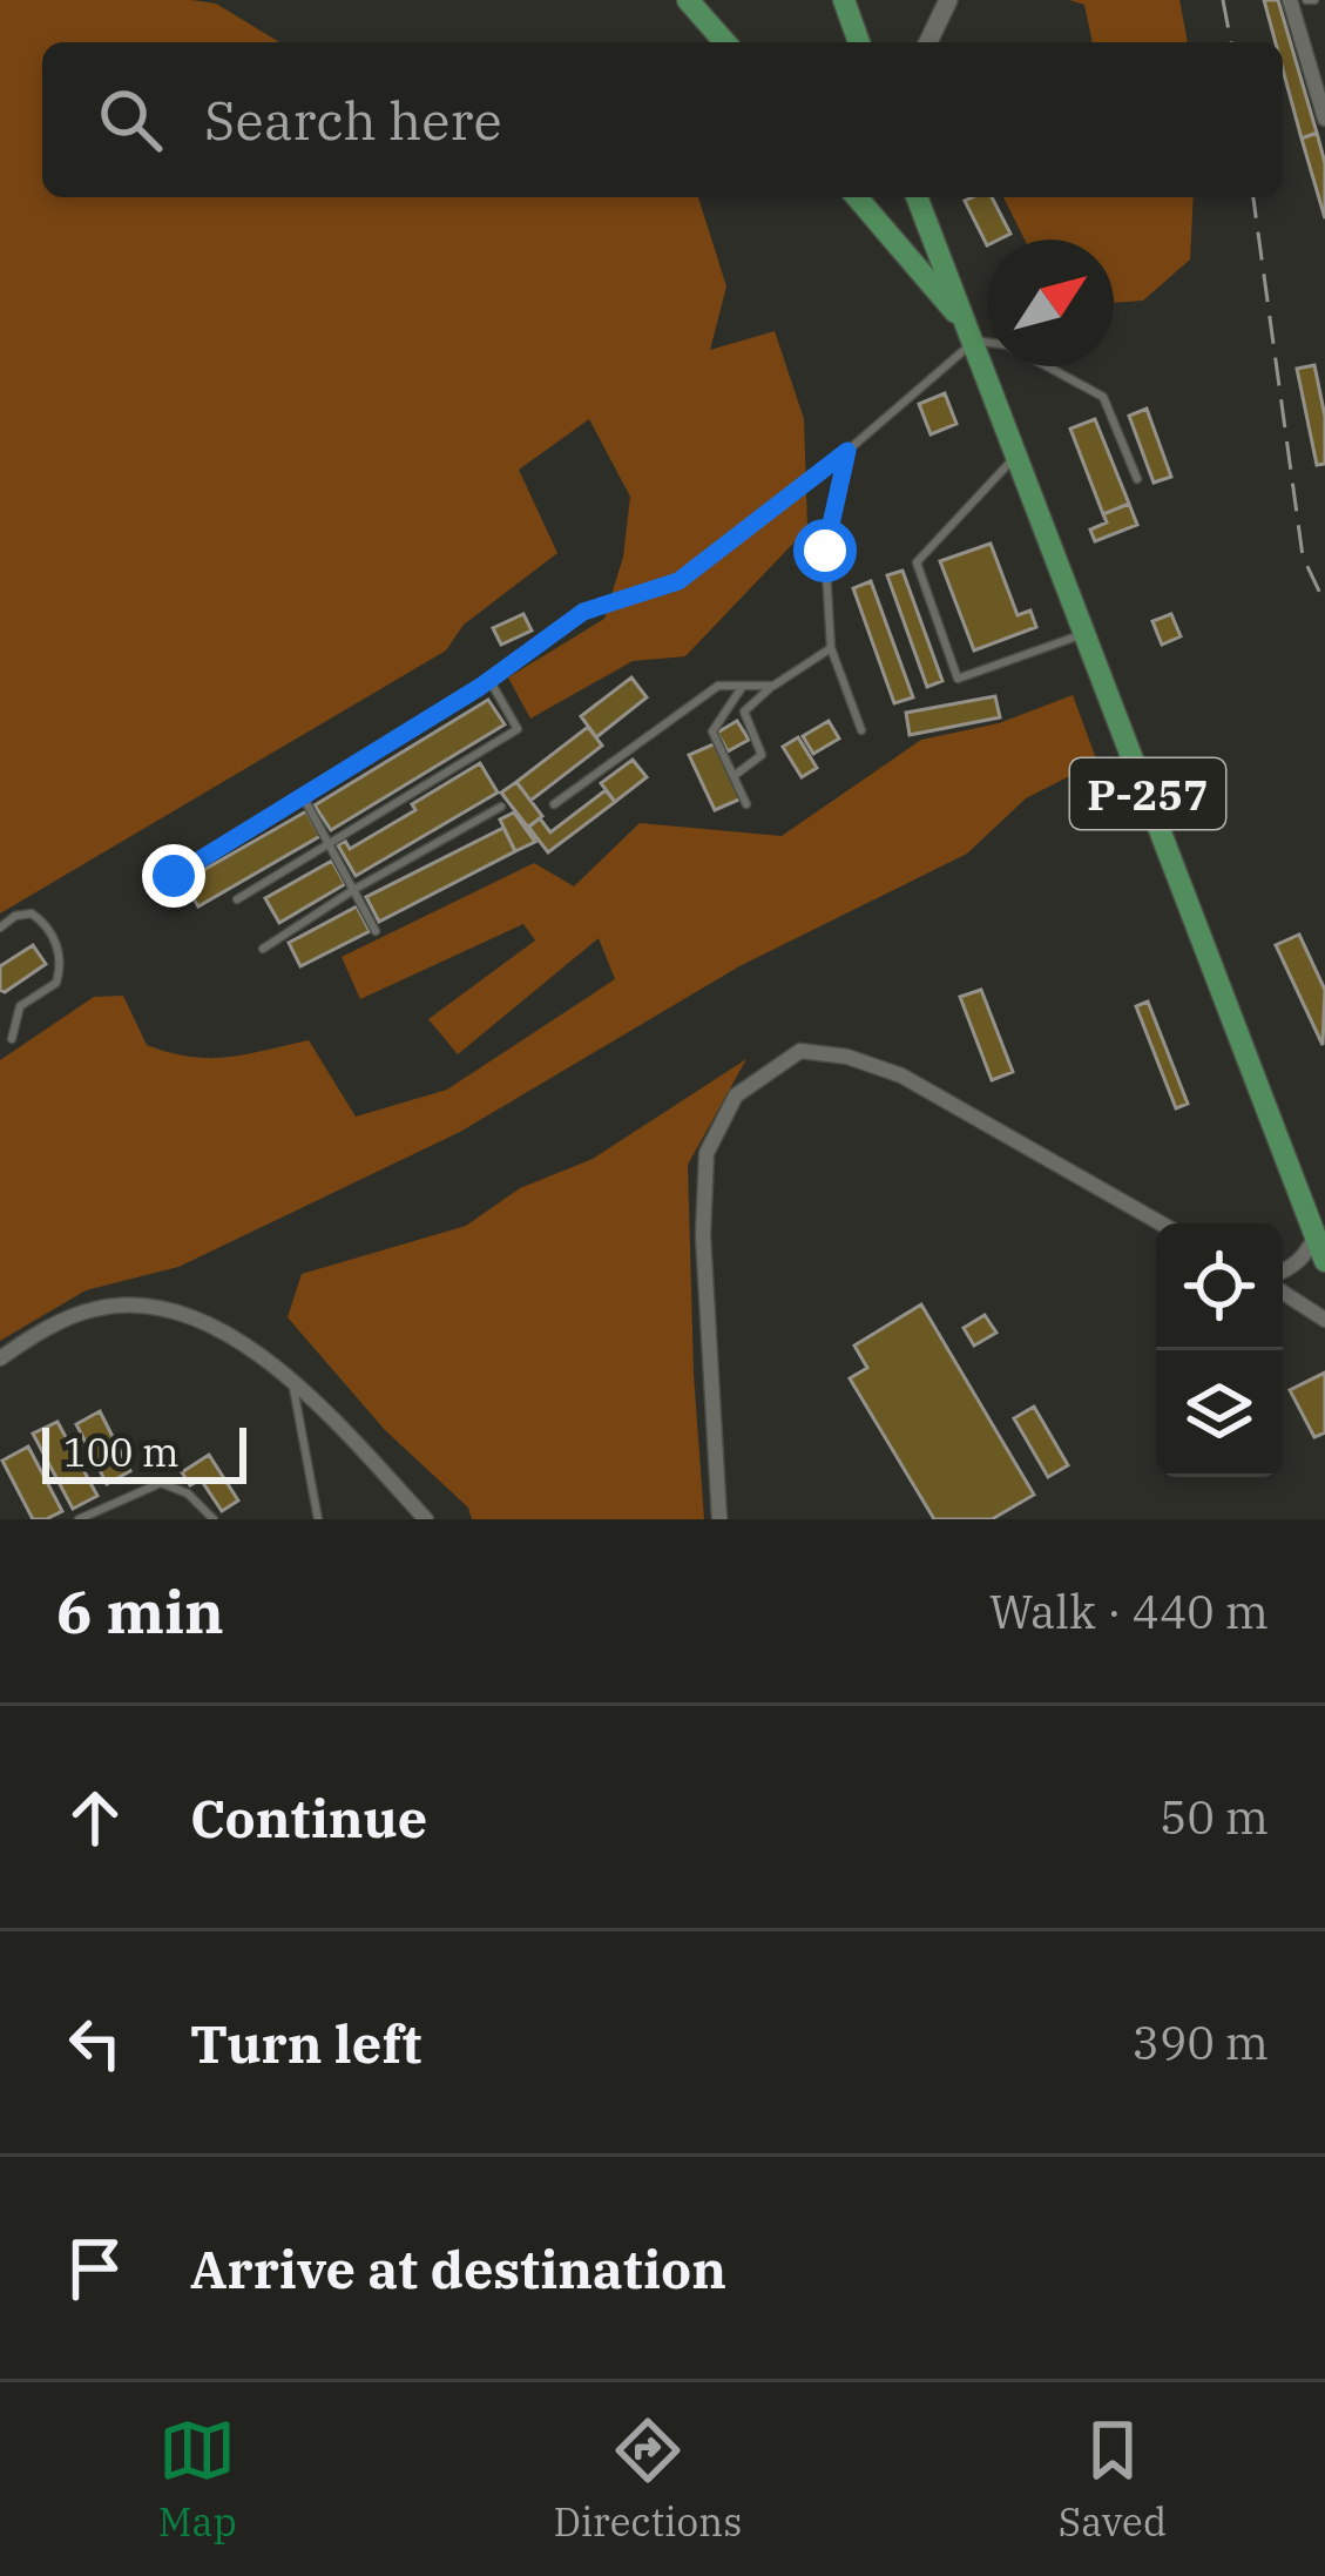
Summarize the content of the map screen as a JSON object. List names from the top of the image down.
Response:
{
  "streets": {
    "highway": ["Р-257"]
  },
  "scale_bar": "100 m",
  "north": "top right",
  "page": {
    "search": "Search here",
    "scale": "100 m",
    "heading": ["6 min", "Walk · 440 m"],
    "list": [
      ["Continue", "50 m"],
      ["Turn left", "390 m"],
      "Arrive at destination"
    ],
    "nav": ["Map", "Directions", "Saved"]
  }
}
